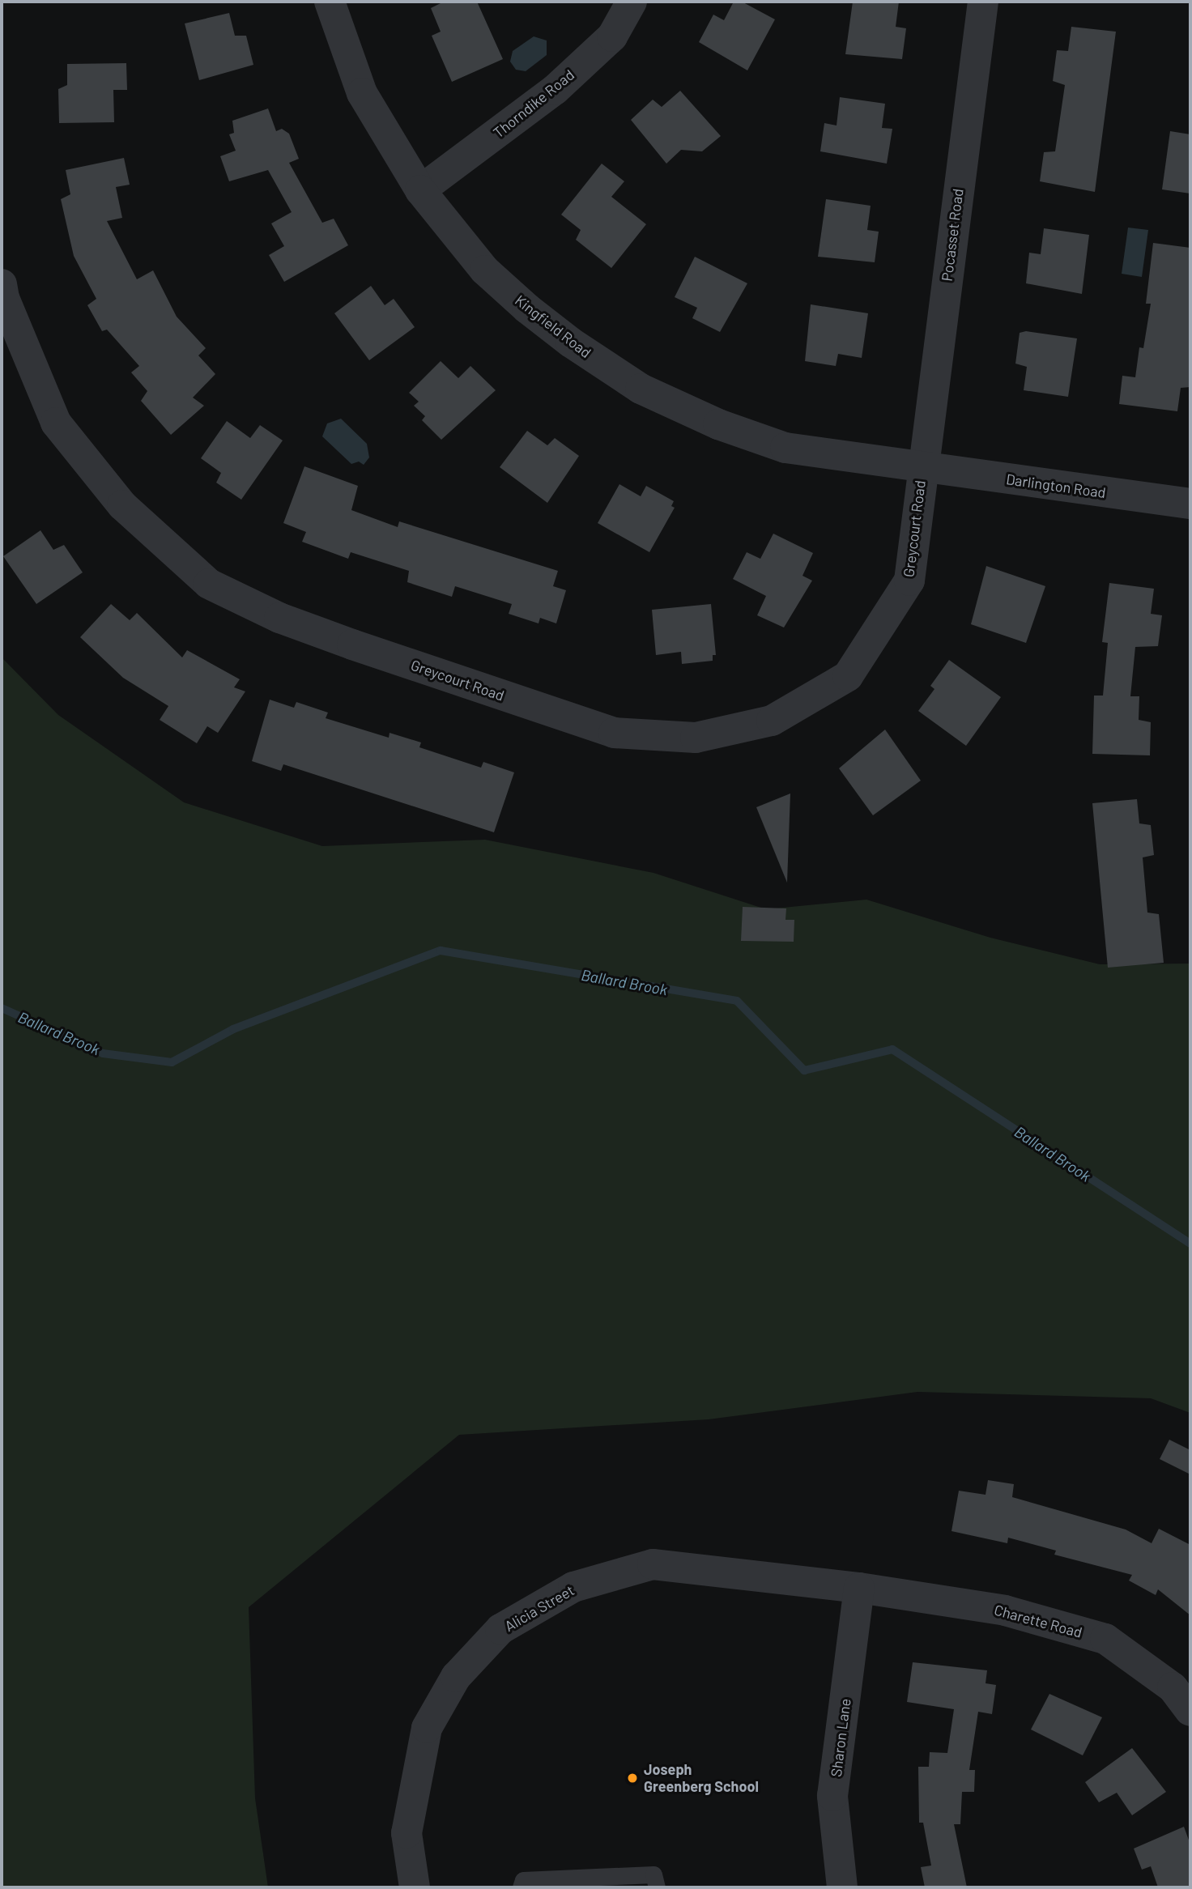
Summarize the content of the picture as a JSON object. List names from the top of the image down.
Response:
{
  "streets": {
    "street": [
      "Thorndike Road",
      "Pocasset Road",
      "Kingfield Road",
      "Darlington Road",
      "Greycourt Road",
      "Alicia Street",
      "Charette Road",
      "Sharon Lane"
    ]
  },
  "crossings": [
    ["Thorndike Road", "Kingfield Road"],
    ["Pocasset Road", "Kingfield Road"],
    ["Pocasset Road", "Darlington Road"],
    ["Pocasset Road", "Greycourt Road"],
    ["Kingfield Road", "Darlington Road"],
    ["Kingfield Road", "Greycourt Road"],
    ["Darlington Road", "Greycourt Road"],
    ["Alicia Street", "Charette Road"],
    ["Alicia Street", "Sharon Lane"],
    ["Charette Road", "Sharon Lane"]
  ],
  "water": ["Ballard Brook"],
  "places": ["Joseph Greenberg School"]
}
